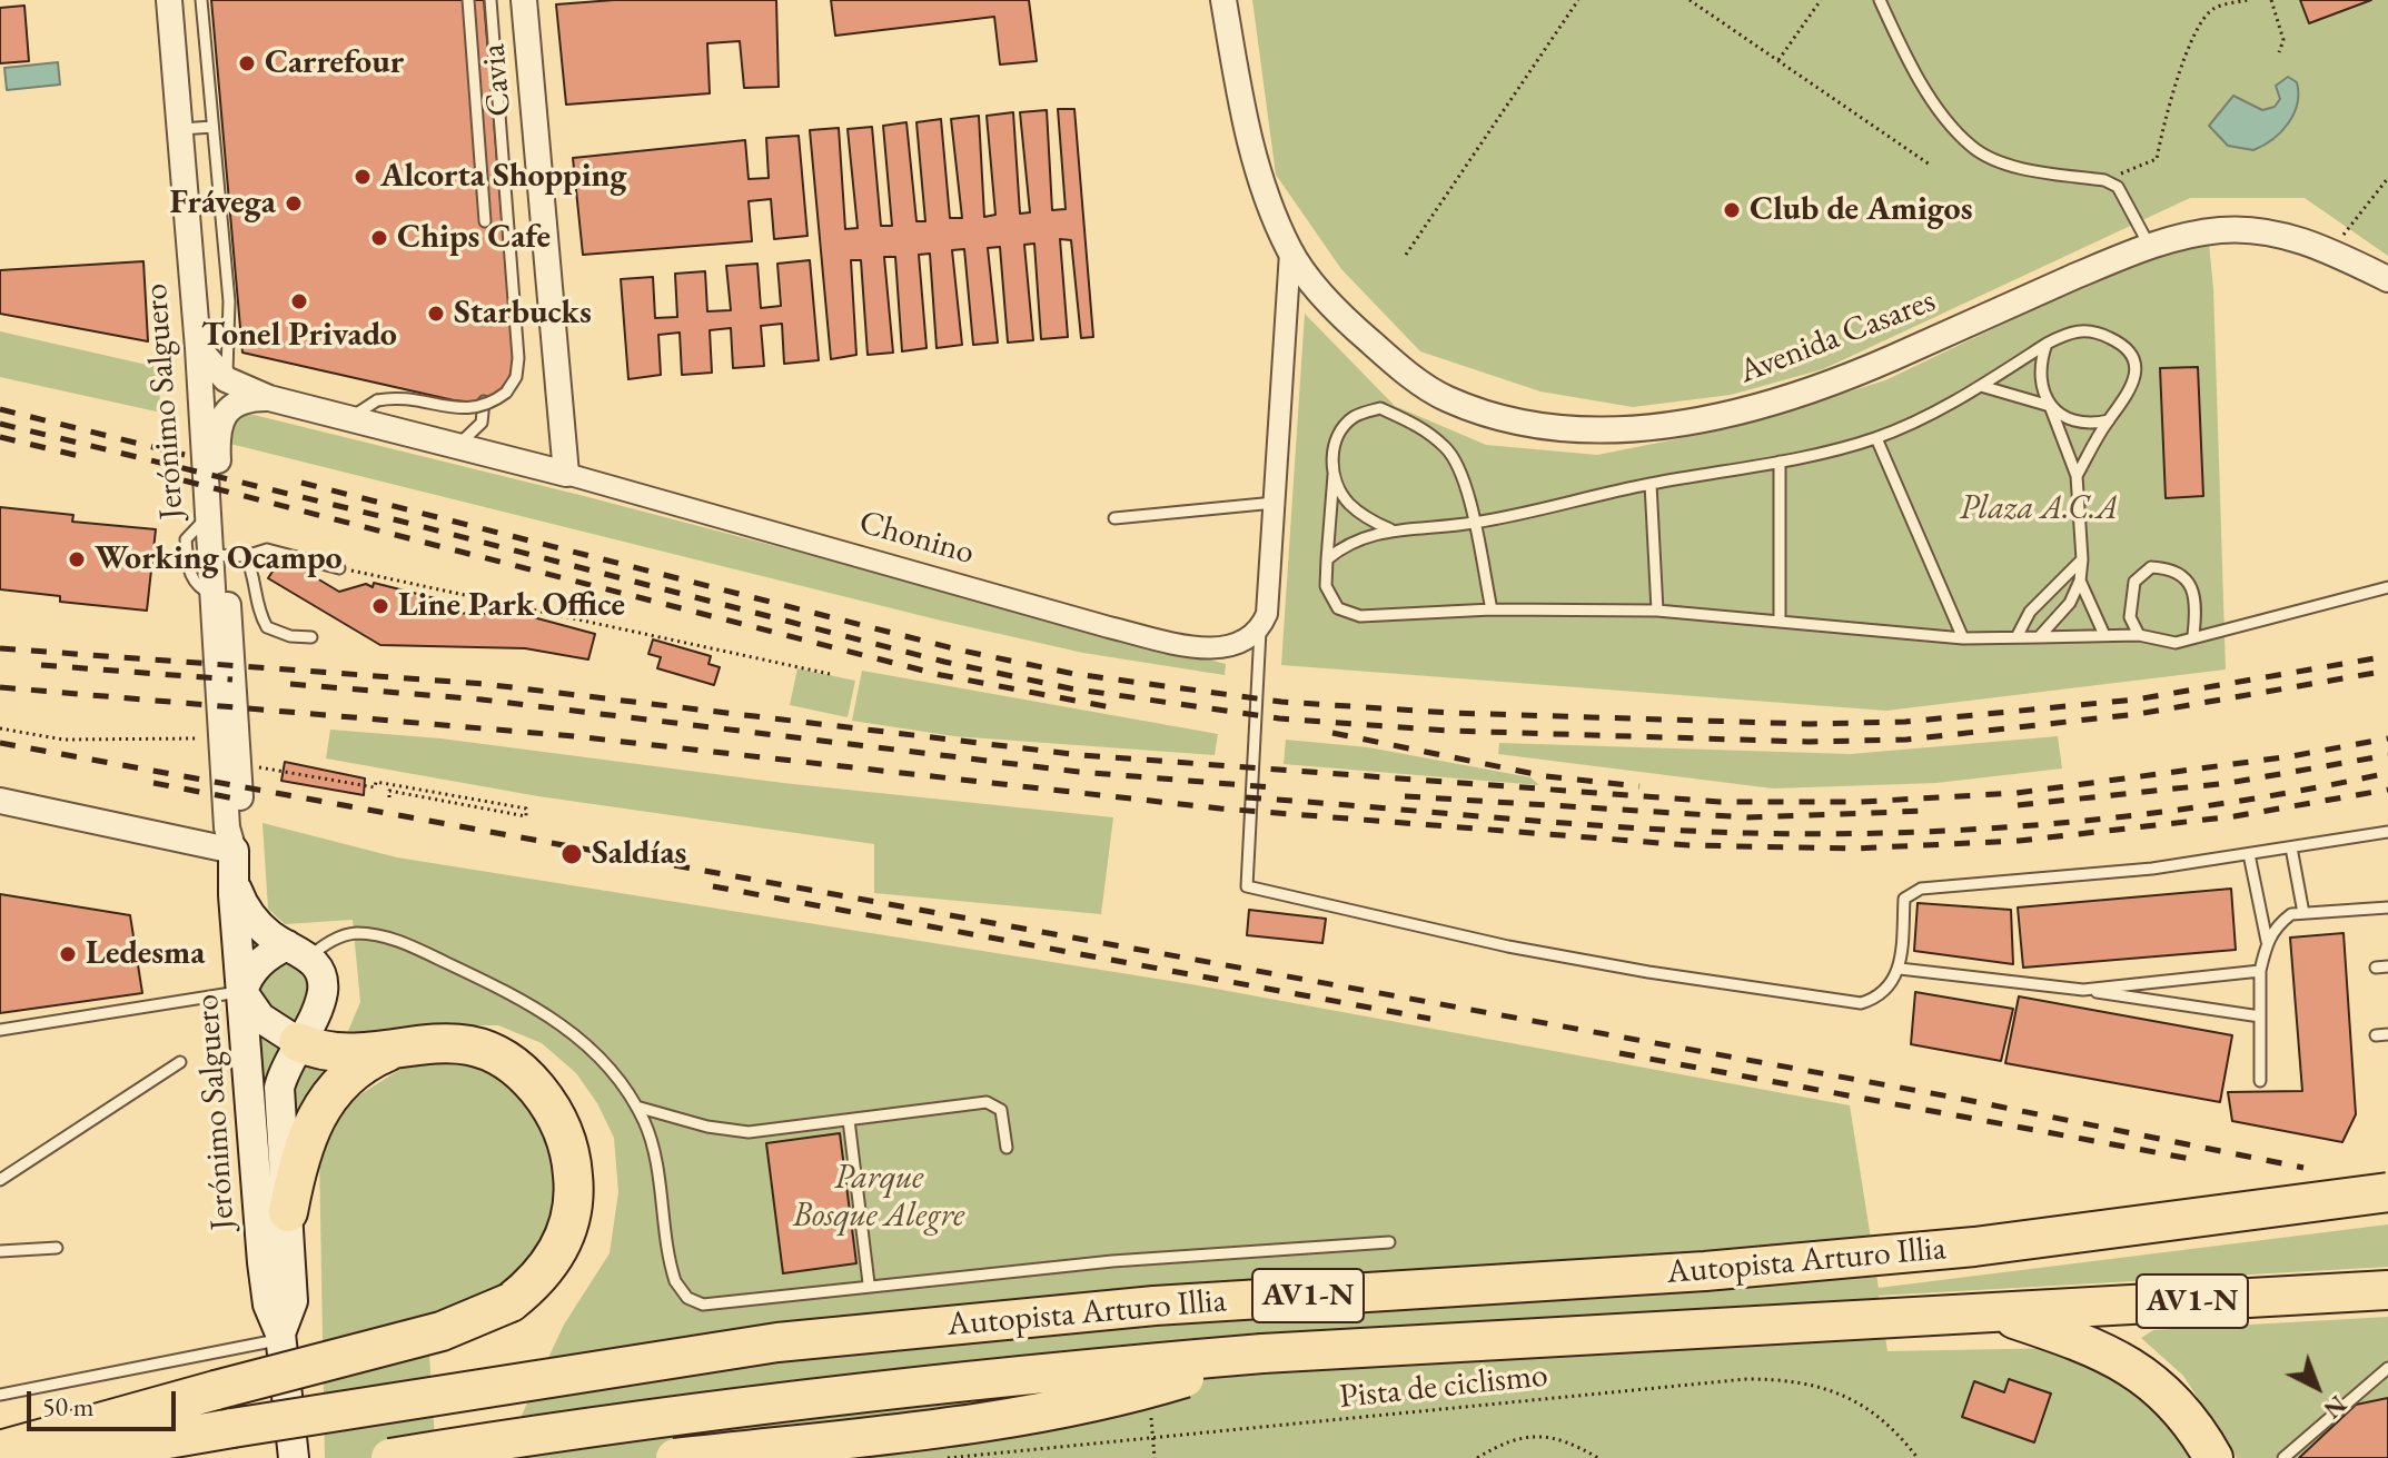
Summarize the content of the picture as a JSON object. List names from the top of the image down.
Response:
{
  "streets": {
    "highway": ["Autopista Arturo Illia", "AV1-N"],
    "main road": ["Jerónimo Salguero"],
    "street": ["Cavia", "Avenida Casares", "Chonino"],
    "path": ["Pista de ciclismo"]
  },
  "crossings": [
    ["Cavia", "Chonino"],
    ["Jerónimo Salguero", "Chonino"]
  ],
  "parks": ["Plaza A.C.A", "Parque Bosque Alegre"],
  "places": [
    "Carrefour",
    "Alcorta Shopping",
    "Frávega",
    "Club de Amigos",
    "Chips Cafe",
    "Tonel Privado",
    "Starbucks",
    "Working Ocampo",
    "Line Park Office",
    "Saldías",
    "Ledesma"
  ],
  "scale_bar": "50 m",
  "north": "bottom right"
}
